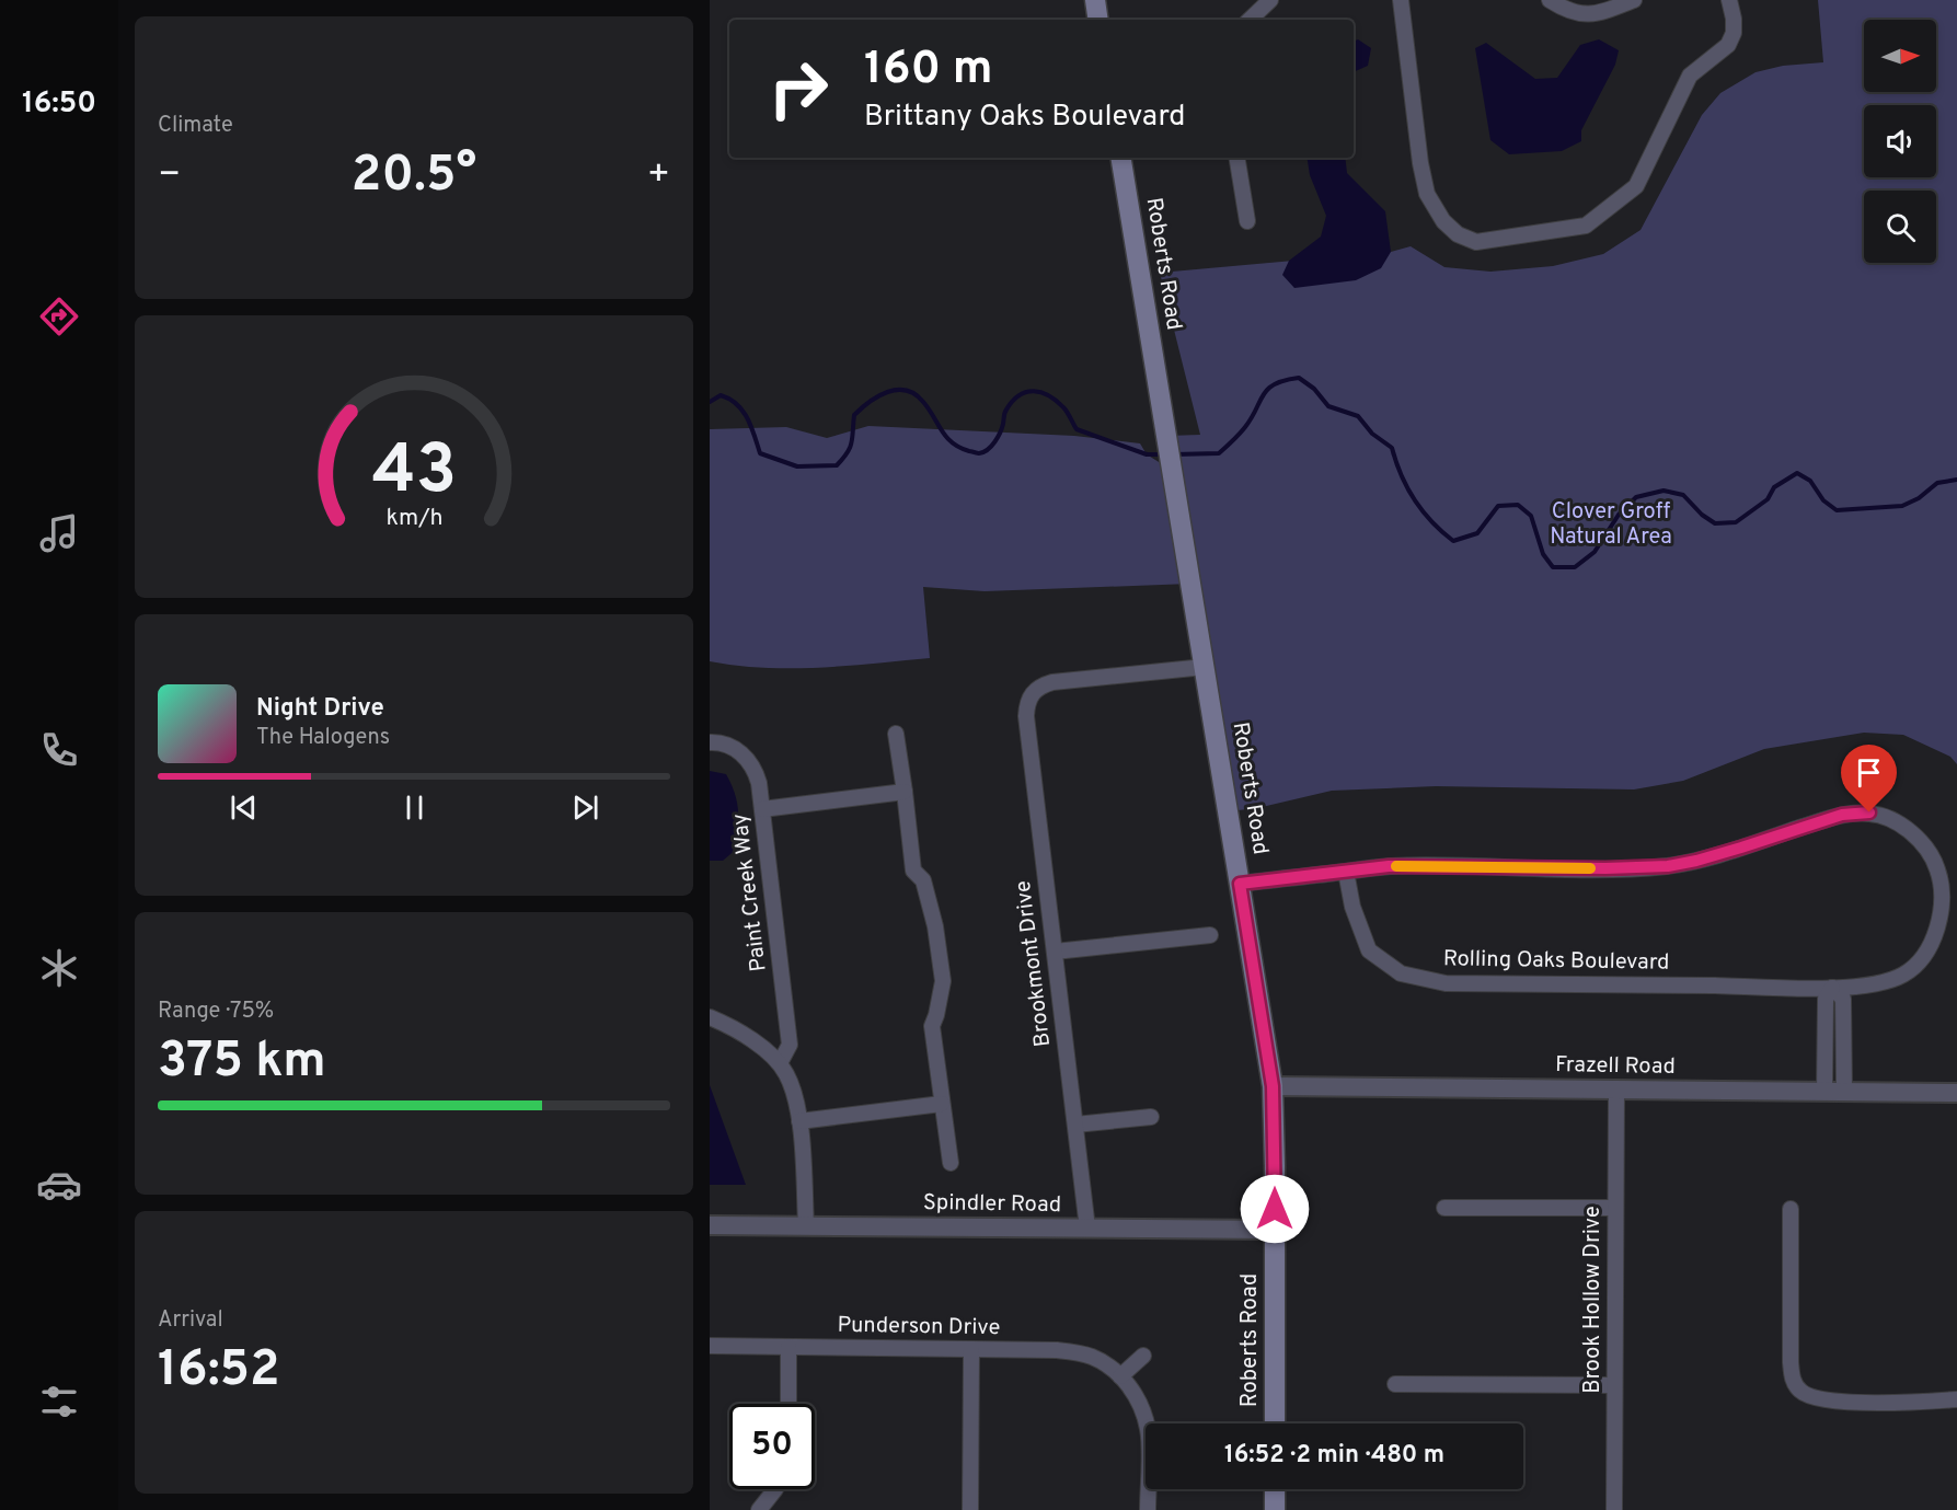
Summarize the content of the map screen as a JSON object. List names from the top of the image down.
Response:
{
  "streets": {
    "main road": ["Roberts Road"],
    "street": [
      "Paint Creek Way",
      "Rolling Oaks Boulevard",
      "Brookmont Drive",
      "Frazell Road",
      "Spindler Road",
      "Brook Hollow Drive",
      "Punderson Drive"
    ]
  },
  "crossings": [
    ["Roberts Road", "Rolling Oaks Boulevard"],
    ["Roberts Road", "Brookmont Drive"],
    ["Roberts Road", "Frazell Road"],
    ["Roberts Road", "Spindler Road"],
    ["Brookmont Drive", "Spindler Road"],
    ["Frazell Road", "Brook Hollow Drive"]
  ],
  "parks": ["Clover Groff Natural Area"],
  "north": "right",
  "page": {
    "tabs": "16:50",
    "tile": [
      "Climate",
      ["Range · 75%", "375 km"],
      ["Arrival", "16:52"]
    ],
    "turn": ["160 m", "Brittany Oaks Boulevard"],
    "heat": ["−", "20.5°", "+"],
    "song": ["Night Drive", "The Halogens"],
    "limit": "50",
    "trip": "16:52 · 2 min · 480 m",
    "gauge": ["43", "km/h"]
  }
}
